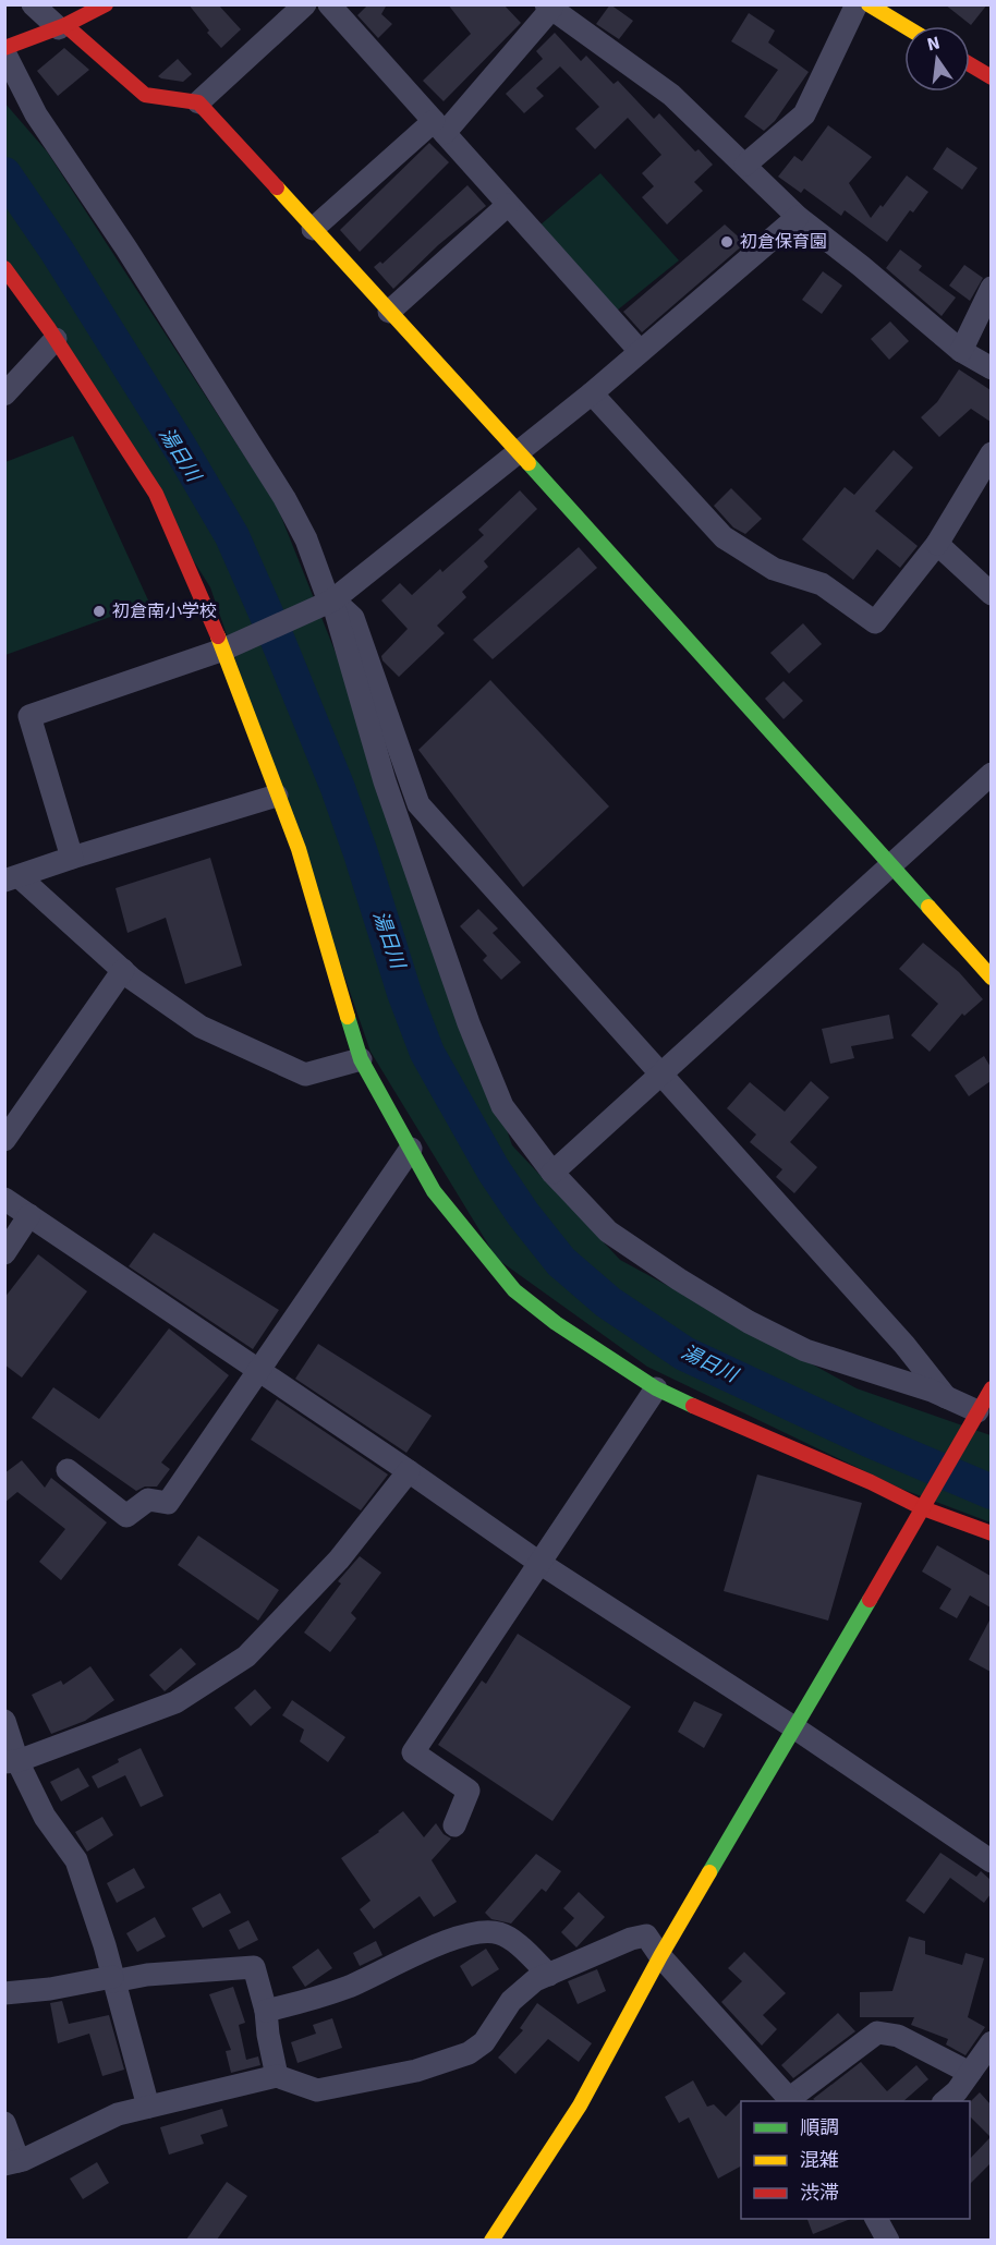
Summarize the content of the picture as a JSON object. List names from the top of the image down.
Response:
{
  "water": ["湯日川"],
  "places": ["初倉保育園", "初倉南小学校"],
  "legend": ["順調", "混雑", "渋滞"],
  "north": "top"
}
